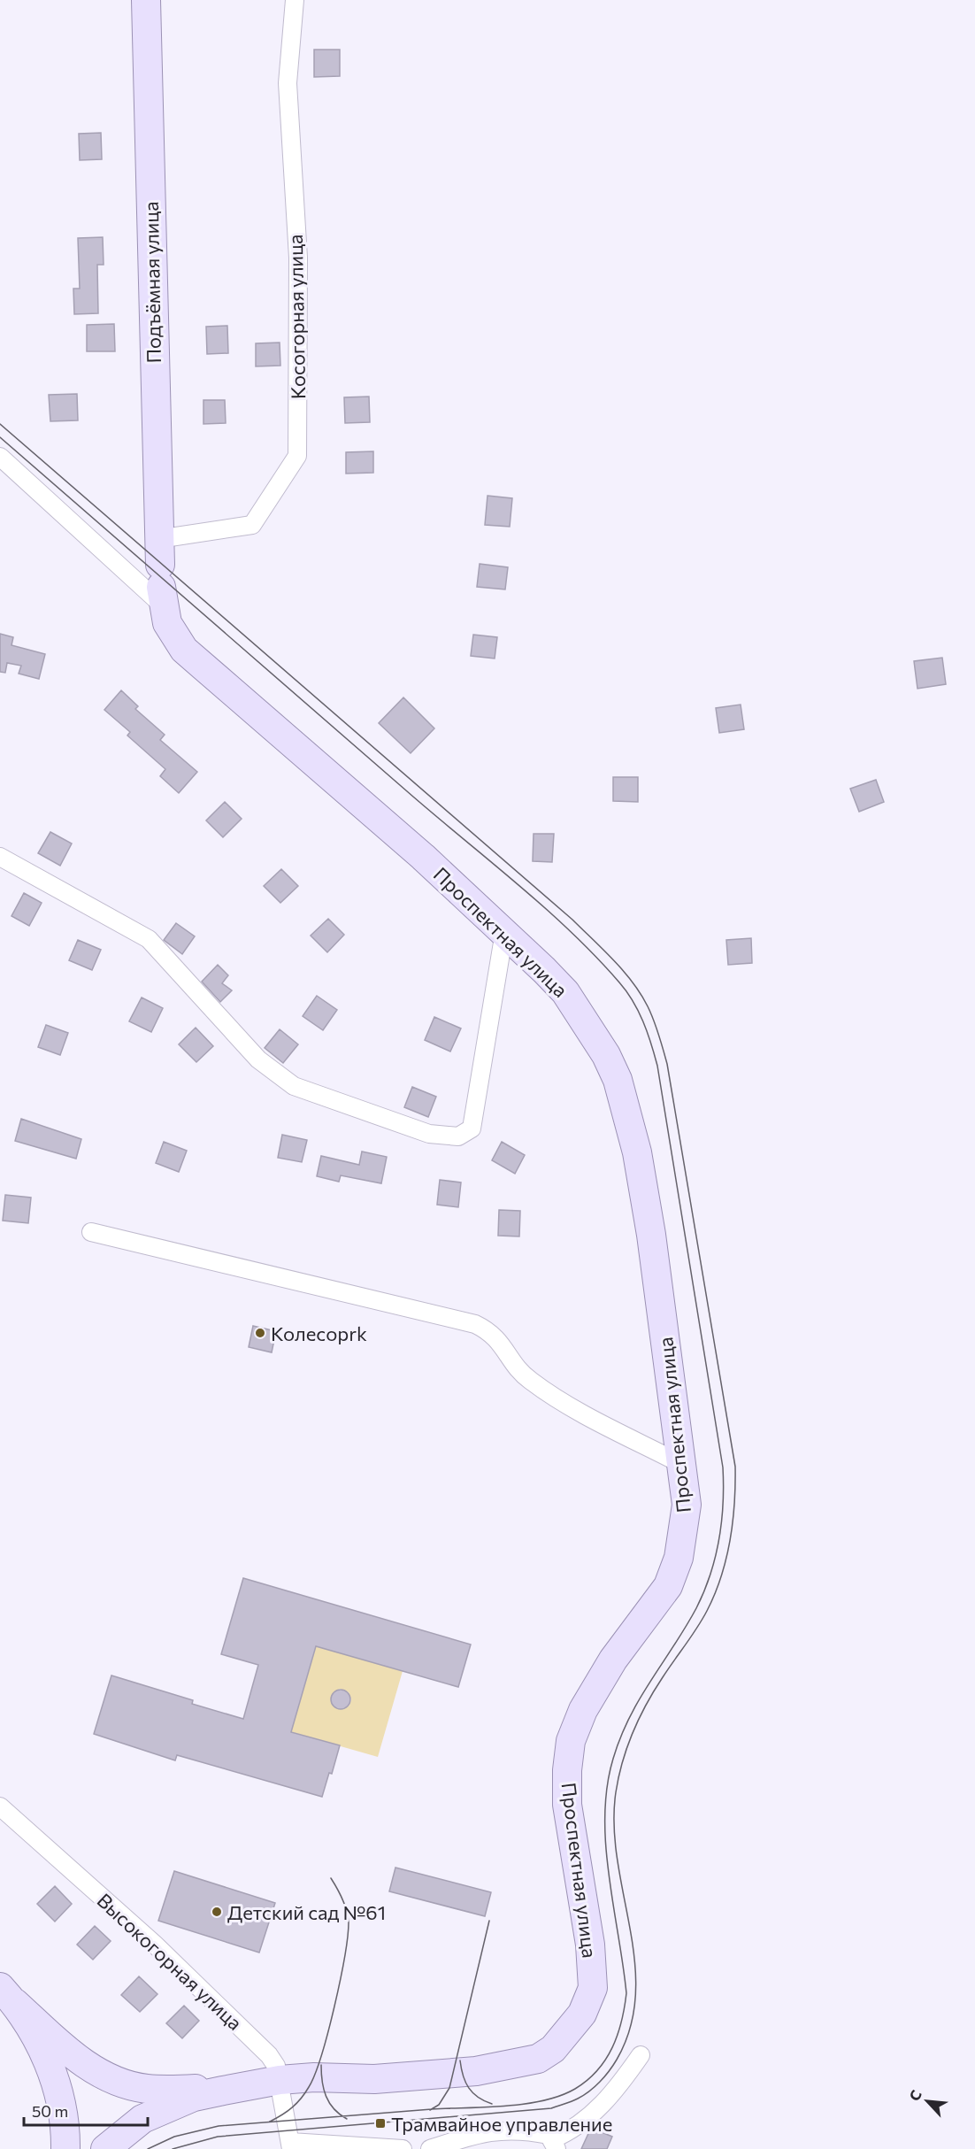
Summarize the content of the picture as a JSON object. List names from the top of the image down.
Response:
{
  "streets": {
    "main road": ["Подъёмная улица", "Проспектная улица"],
    "street": ["Косогорная улица", "Высокогорная улица"]
  },
  "crossings": [
    ["Подъёмная улица", "Косогорная улица"],
    ["Подъёмная улица", "Проспектная улица"],
    ["Косогорная улица", "Проспектная улица"],
    ["Проспектная улица", "Высокогорная улица"]
  ],
  "places": {
    "other": ["Колесоprk", "Детский сад №61"],
    "transit": ["Трамвайное управление"]
  },
  "scale_bar": "50 m",
  "north": "top left"
}
